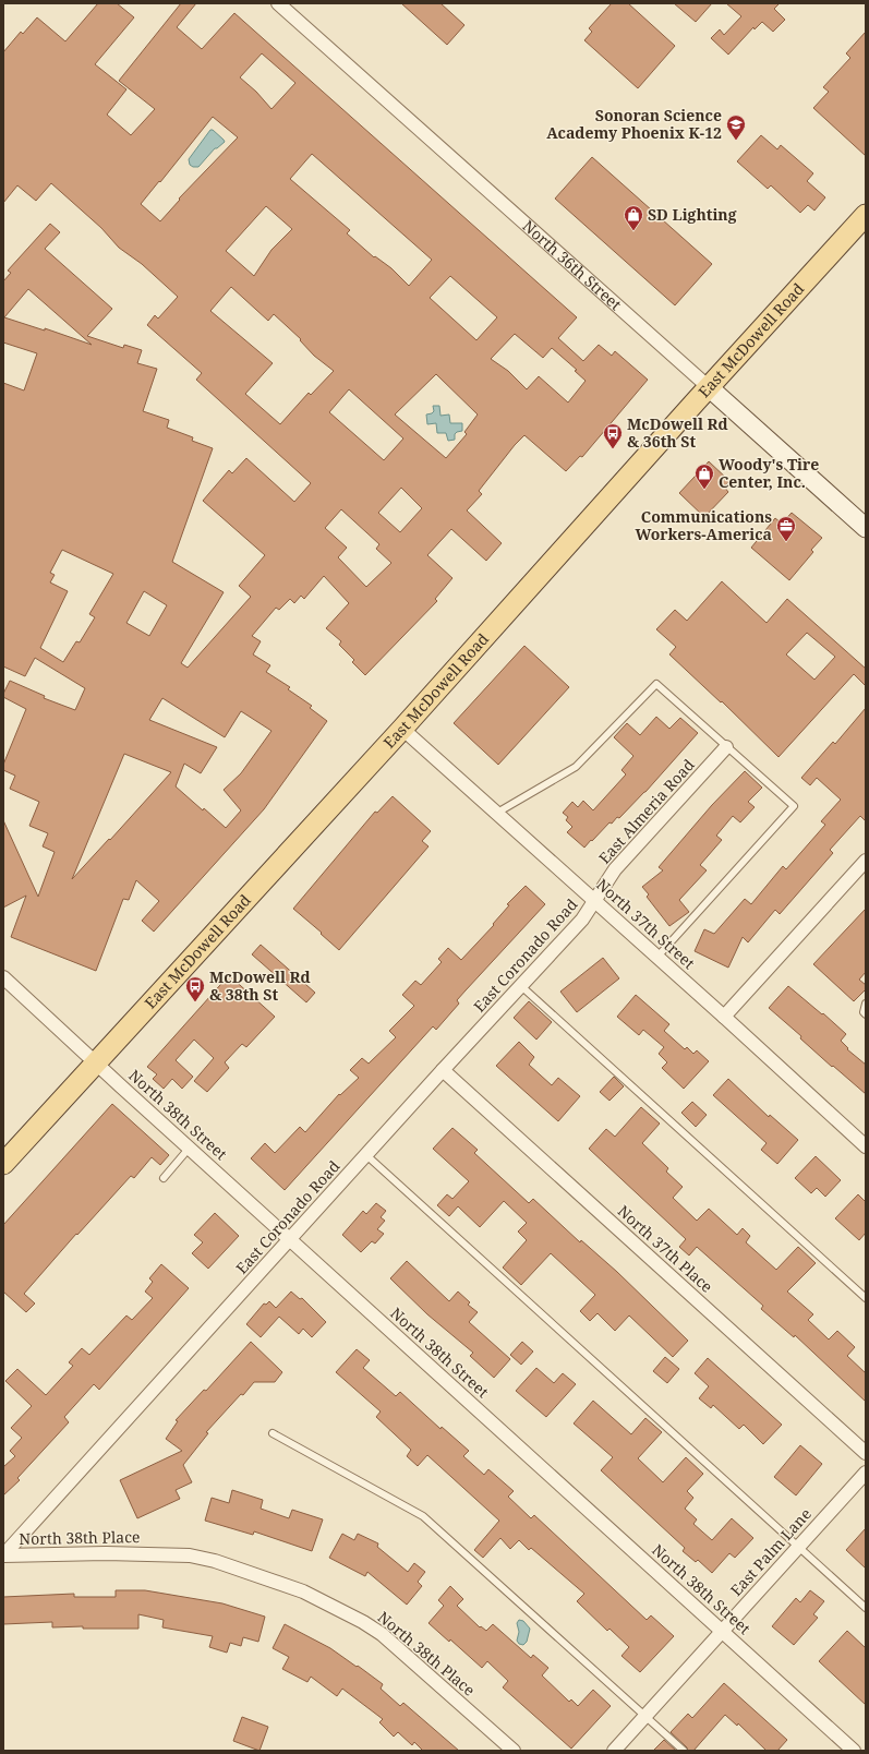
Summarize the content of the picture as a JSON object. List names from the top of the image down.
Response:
{
  "streets": {
    "main road": ["North 36th Street", "East McDowell Road"],
    "street": [
      "East Almeria Road",
      "North 37th Street",
      "East Coronado Road",
      "North 38th Street",
      "North 37th Place",
      "North 38th Place",
      "East Palm Lane"
    ]
  },
  "crossings": [
    ["North 36th Street", "East McDowell Road"],
    ["East McDowell Road", "North 37th Street"],
    ["East McDowell Road", "North 38th Street"],
    ["East Almeria Road", "North 37th Street"],
    ["East Almeria Road", "East Coronado Road"],
    ["North 37th Street", "East Coronado Road"],
    ["East Coronado Road", "North 38th Street"],
    ["East Coronado Road", "North 37th Place"],
    ["East Coronado Road", "North 38th Place"],
    ["North 38th Street", "East Palm Lane"]
  ],
  "places": {
    "school or university": ["Sonoran Science Academy Phoenix K-12"],
    "shop": ["SD Lighting", "Woody's Tire Center, Inc."],
    "bus stop": ["McDowell Rd & 36th St", "McDowell Rd & 38th St"],
    "office": ["Communications Workers-America"]
  }
}
